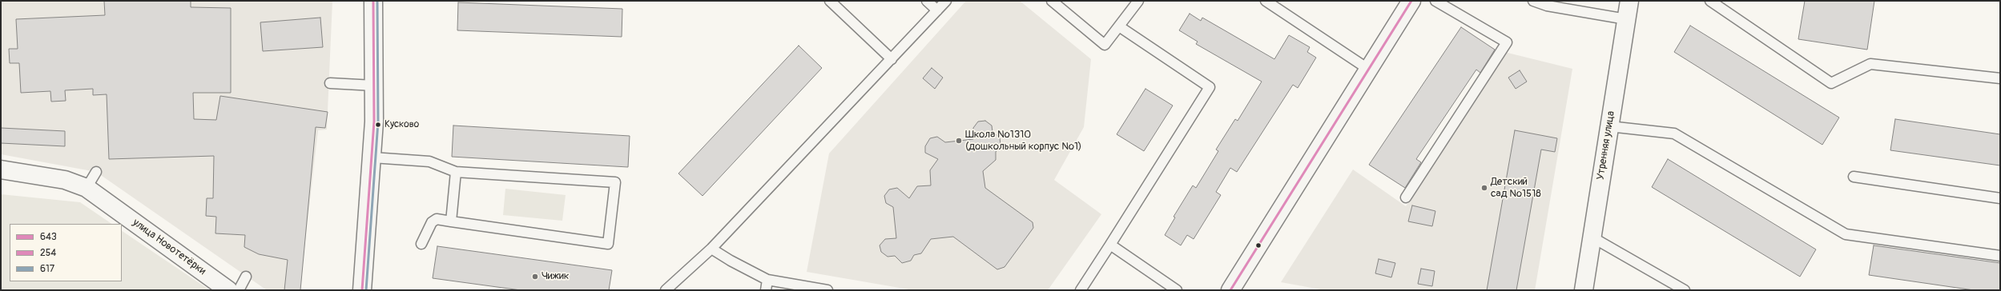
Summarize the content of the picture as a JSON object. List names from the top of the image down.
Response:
{
  "streets": {
    "street": ["Утренняя улица", "улица Новотетёрки"]
  },
  "places": [
    "Кусково",
    "Школа №1310 (дошкольный корпус №1)",
    "Детский сад №1518",
    "Чижик"
  ],
  "lines": ["transit line 643", "transit line 254", "transit line 617"],
  "legend": ["643", "254", "617"]
}
